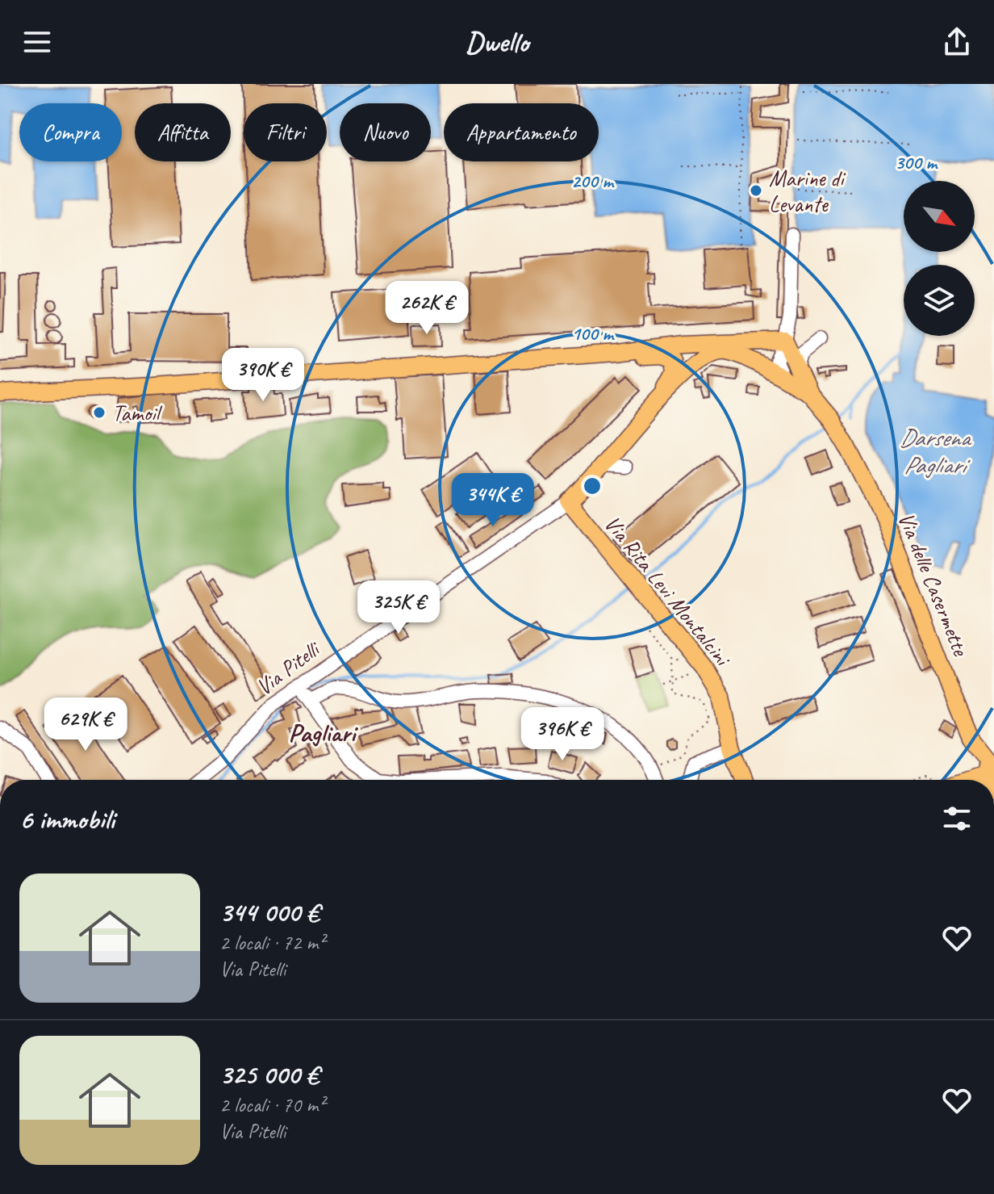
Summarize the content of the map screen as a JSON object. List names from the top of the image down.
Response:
{
  "streets": {
    "main road": ["Via delle Casermette", "Via Rita Levi Montalcini", "Via Pitelli"]
  },
  "crossings": [
    ["Via delle Casermette", "Via Pitelli"],
    ["Via Rita Levi Montalcini", "Via Pitelli"]
  ],
  "districts": ["Pagliari"],
  "water": ["Darsena Pagliari"],
  "places": ["Marine di Levante", "Tamoil"],
  "north": "bottom right",
  "page": {
    "header": "Dwello",
    "chip": [
      "Compra",
      "Affitta",
      "Filtri",
      "Nuovo",
      "Appartamento"
    ],
    "price": [
      "262K €",
      "390K €",
      "344K €",
      "325K €",
      "629K €",
      "396K €"
    ],
    "heading": "6 immobili",
    "list": [
      {
        "name": "344 000 €",
        "note": "2 locali · 72 m² · Via Pitelli"
      },
      {
        "name": "325 000 €",
        "note": "2 locali · 70 m² · Via Pitelli"
      }
    ]
  },
  "rings": ["300 m", "200 m", "100 m"]
}
